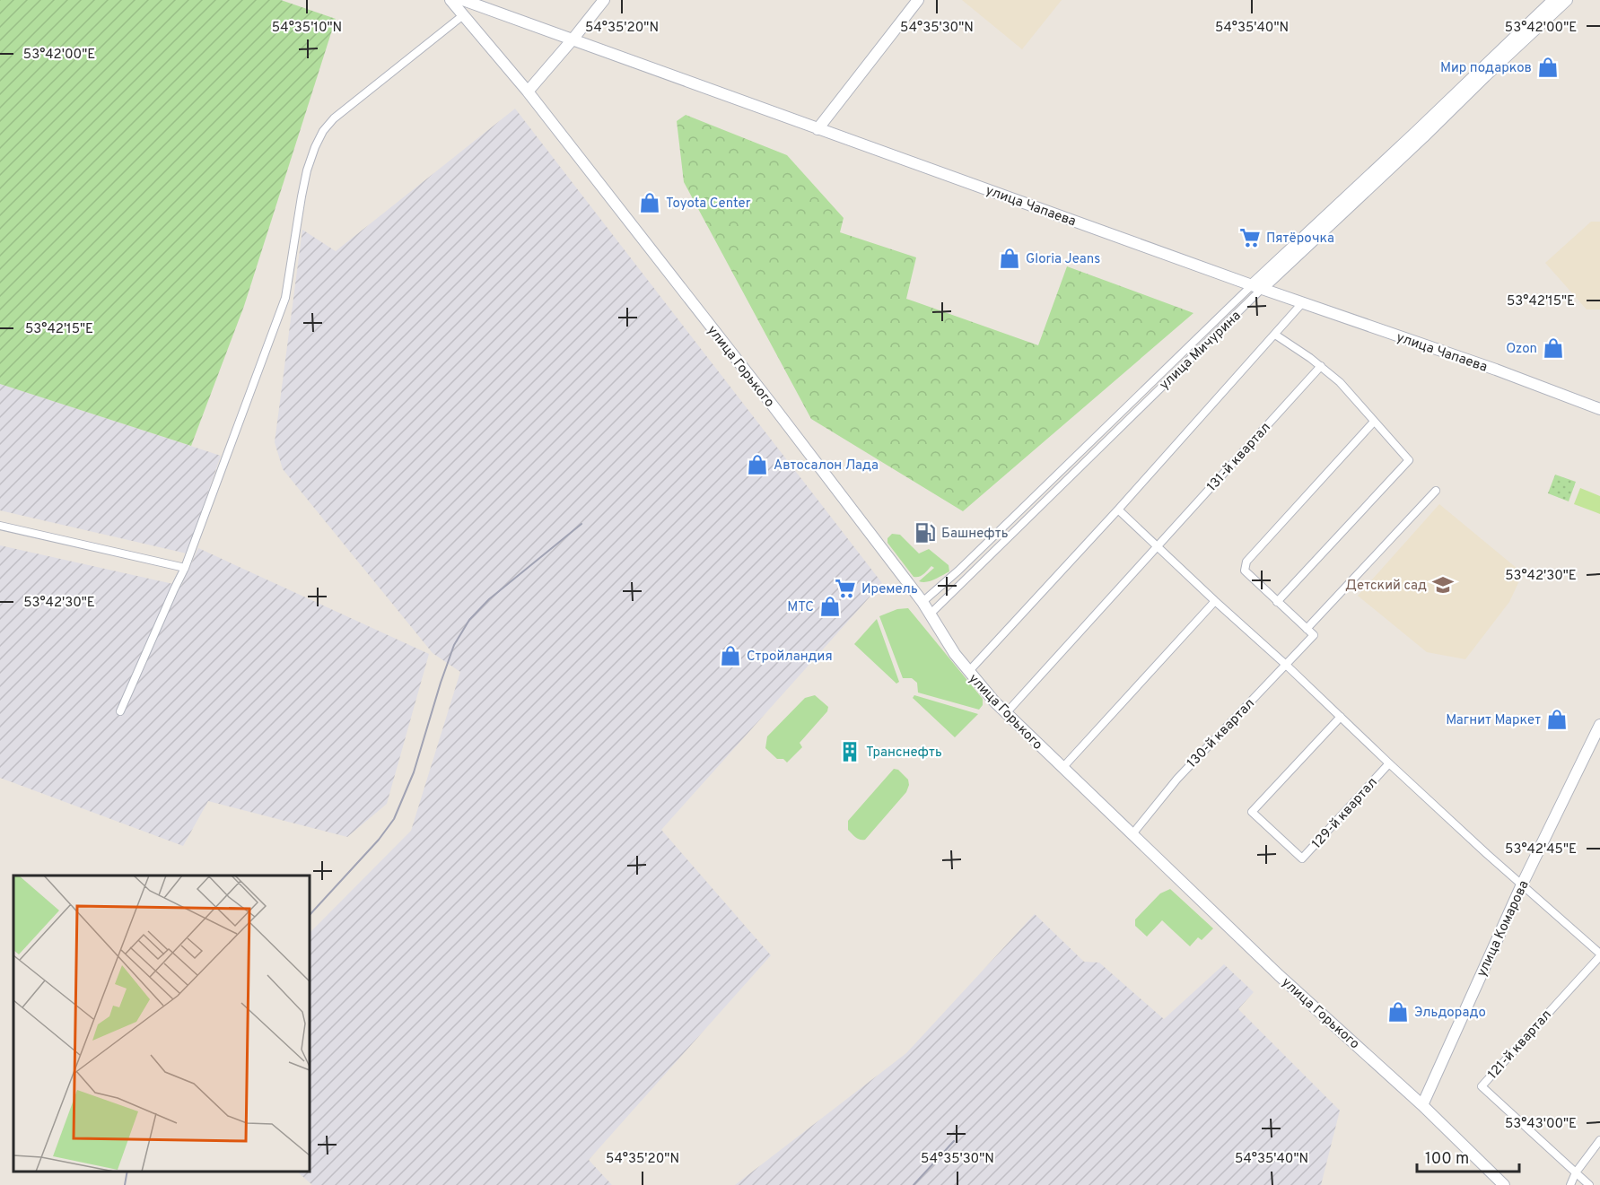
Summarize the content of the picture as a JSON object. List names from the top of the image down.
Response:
{
  "streets": {
    "main road": [
      "улица Чапаева",
      "улица Мичурина",
      "улица Горького",
      "улица Комарова"
    ],
    "street": [
      "131-й квартал",
      "130-й квартал",
      "129-й квартал",
      "121-й квартал"
    ]
  },
  "crossings": [
    ["улица Чапаева", "улица Мичурина"],
    ["улица Мичурина", "улица Горького"],
    ["улица Горького", "130-й квартал"],
    ["улица Горького", "улица Комарова"]
  ],
  "places": {
    "shop": [
      "Мир подарков",
      "Toyota Center",
      "Gloria Jeans",
      "Ozon",
      "Автосалон Лада",
      "МТС",
      "Стройландия",
      "Магнит Маркет",
      "Эльдорадо"
    ],
    "supermarket": ["Пятёрочка", "Иремель"],
    "fuel station": ["Башнефть"],
    "school or university": ["Детский сад"],
    "building": ["Транснефть"]
  },
  "scale_bar": "100 m",
  "coordinates": [
    "53°42'00\"E",
    "54°35'10\"N",
    "54°35'20\"N",
    "54°35'30\"N",
    "54°35'40\"N",
    "53°42'15\"E",
    "53°42'30\"E",
    "53°42'45\"E",
    "53°43'00\"E"
  ]
}
